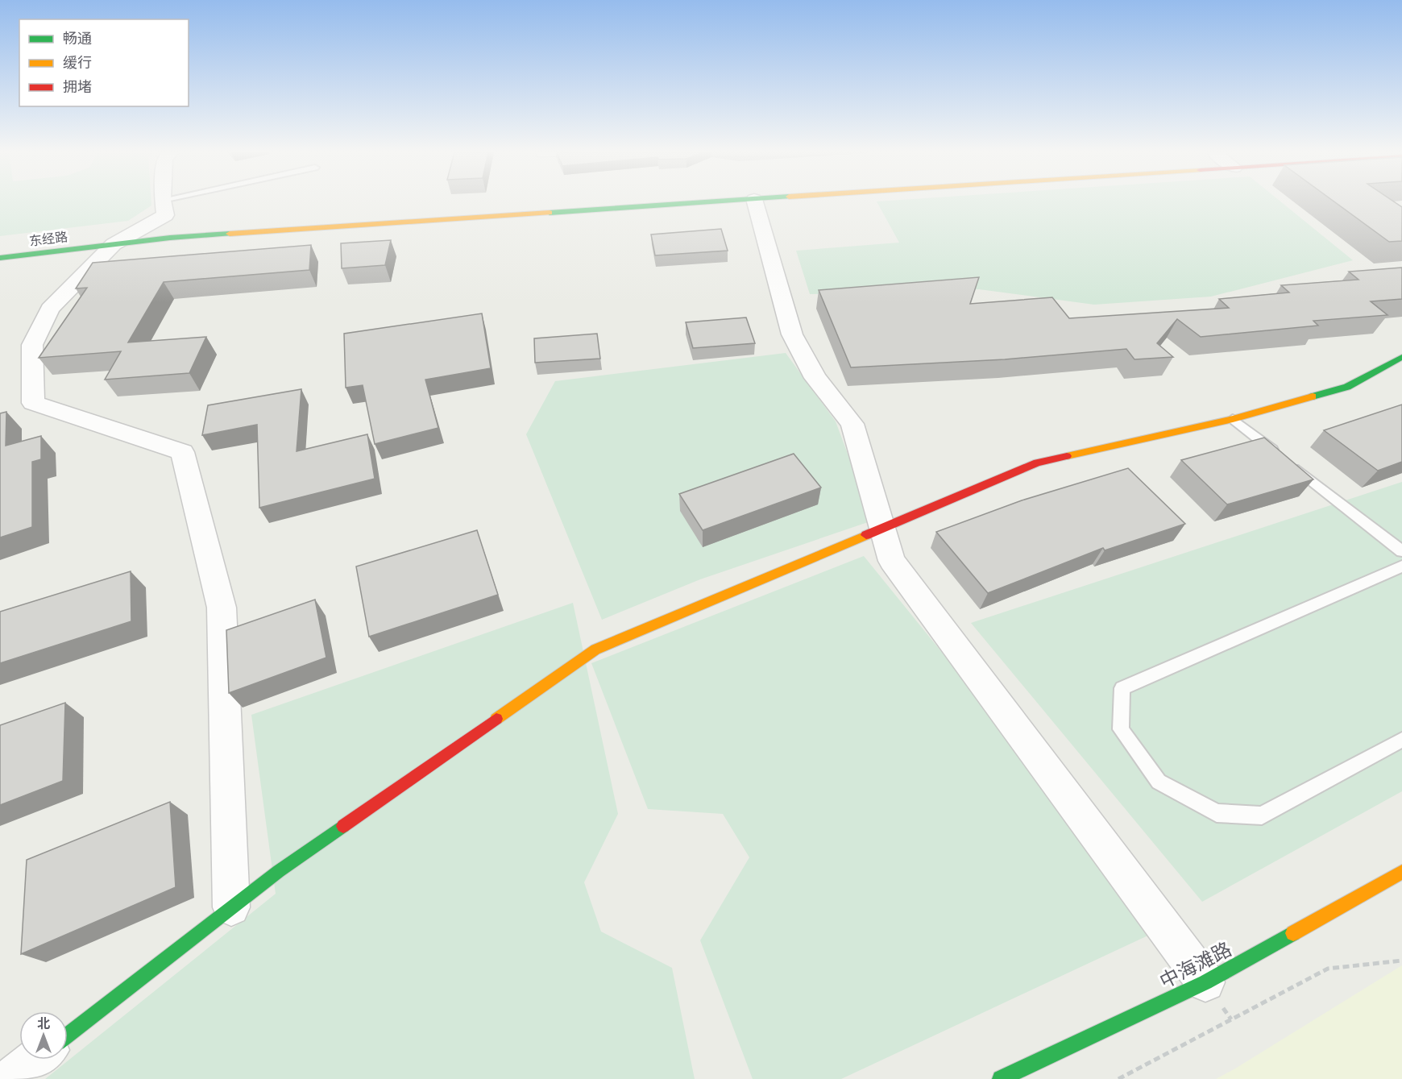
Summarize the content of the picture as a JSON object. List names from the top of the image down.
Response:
{
  "streets": {
    "main road": ["东经路", "中海滩路"]
  },
  "legend": ["畅通", "缓行", "拥堵"],
  "north": "top"
}
